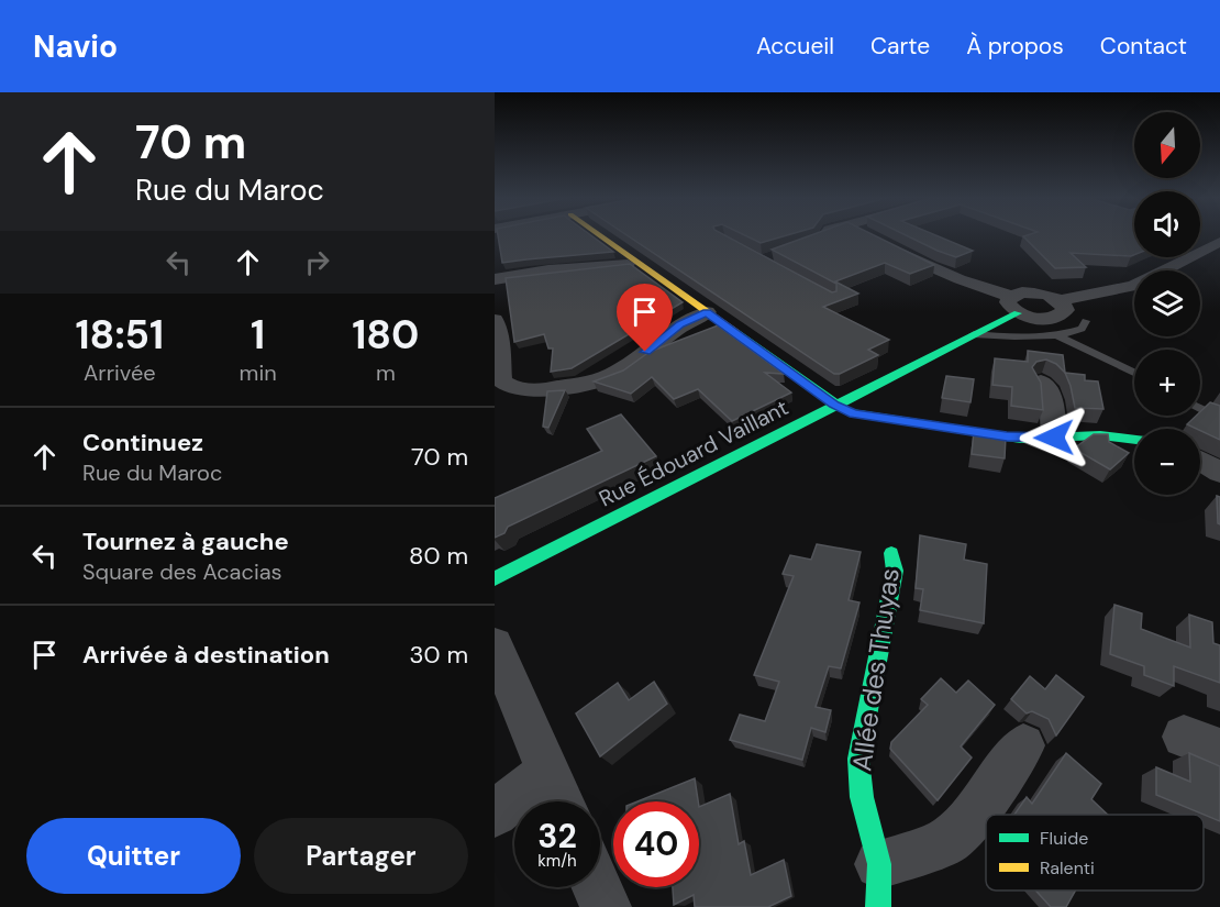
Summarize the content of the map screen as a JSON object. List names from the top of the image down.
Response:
{
  "streets": {
    "street": ["Rue Édouard Vaillant", "Allée des Thuyas"]
  },
  "legend": ["Fluide", "Ralenti"],
  "north": "bottom",
  "page": {
    "header": "Navio",
    "nav": [
      "Accueil",
      "Carte",
      "À propos",
      "Contact"
    ],
    "turn": ["70 m", "Rue du Maroc"],
    "map_buttons": ["+", "−"],
    "eta": [
      "18:51",
      "Arrivée",
      "1",
      "min",
      "180",
      "m"
    ],
    "list": [
      {
        "name": "Continuez",
        "note": "Rue du Maroc",
        "value": "70 m"
      },
      {
        "name": "Tournez à gauche",
        "note": "Square des Acacias",
        "value": "80 m"
      },
      {
        "name": "Arrivée à destination",
        "value": "30 m"
      }
    ],
    "speed": "32 km/h",
    "limit": "40",
    "buttons": ["Quitter", "Partager"]
  }
}
